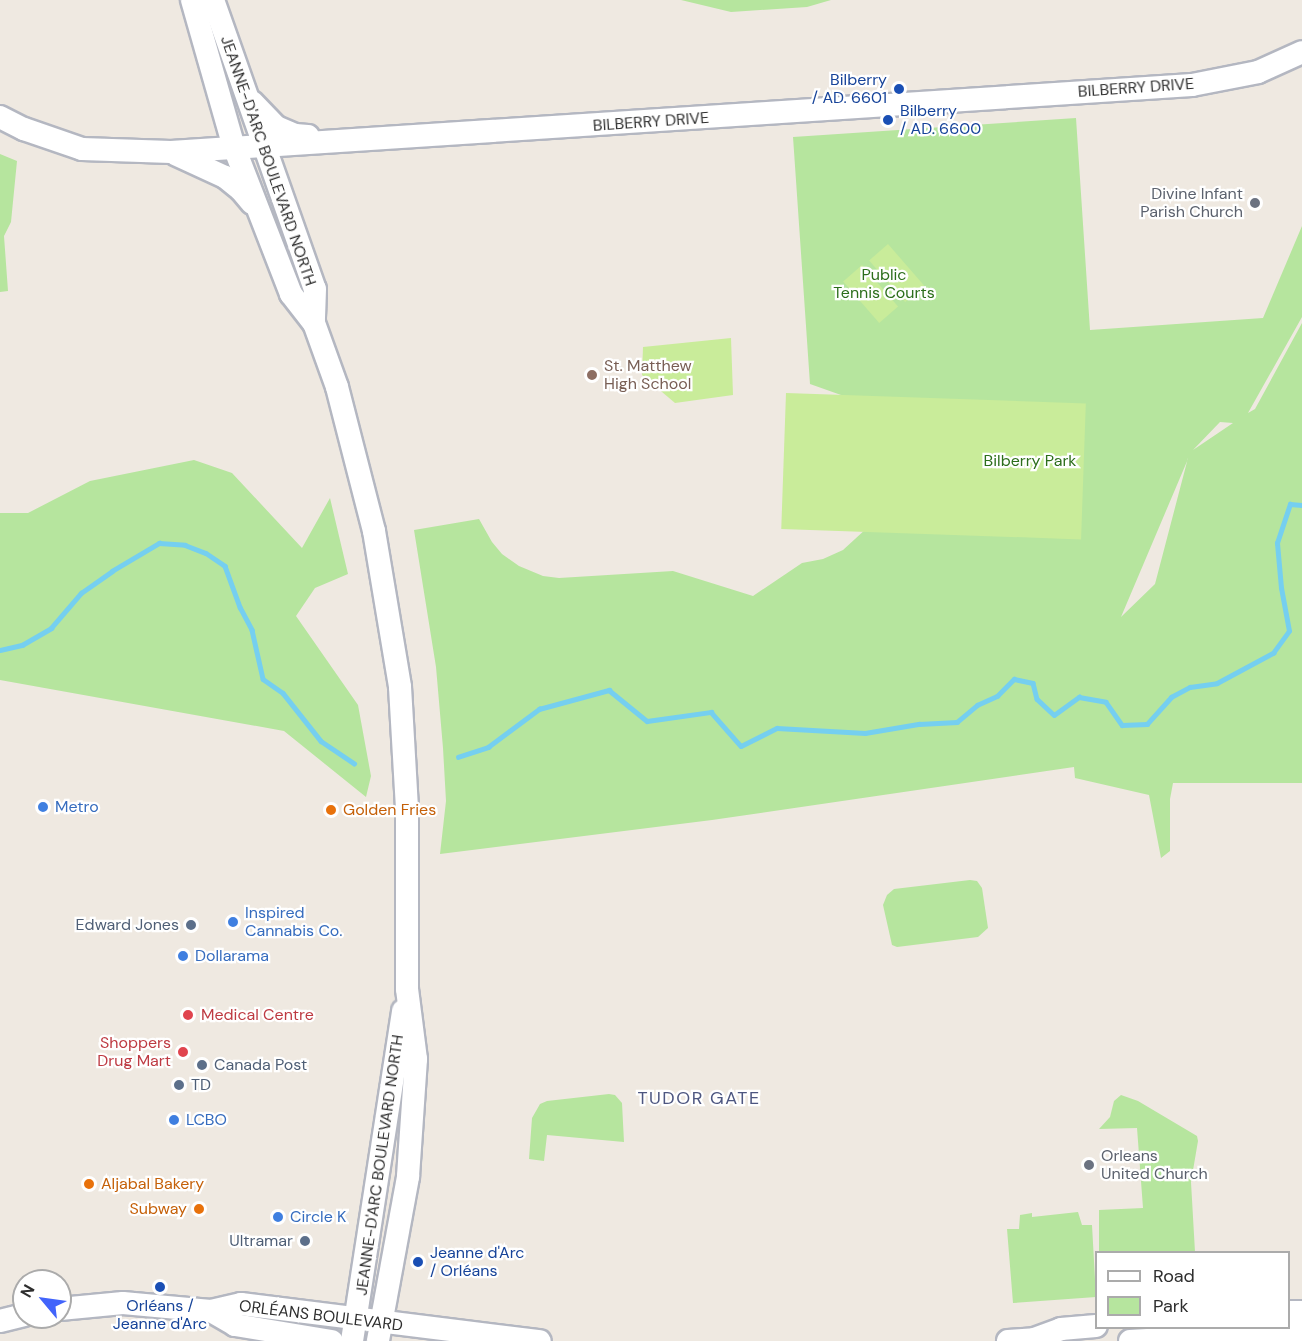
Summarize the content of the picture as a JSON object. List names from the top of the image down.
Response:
{
  "streets": {
    "main road": ["BILBERRY DRIVE", "JEANNE-D'ARC BOULEVARD NORTH", "ORLÉANS BOULEVARD"]
  },
  "crossings": [
    ["BILBERRY DRIVE", "JEANNE-D'ARC BOULEVARD NORTH"],
    ["JEANNE-D'ARC BOULEVARD NORTH", "ORLÉANS BOULEVARD"]
  ],
  "districts": ["TUDOR GATE"],
  "parks": ["Public Tennis Courts", "Bilberry Park"],
  "places": [
    "Bilberry / AD. 6601",
    "Bilberry / AD. 6600",
    "Divine Infant Parish Church",
    "St. Matthew High School",
    "Metro",
    "Golden Fries",
    "Inspired Cannabis Co.",
    "Edward Jones",
    "Dollarama",
    "Medical Centre",
    "Shoppers Drug Mart",
    "Canada Post",
    "TD",
    "LCBO",
    "Orleans United Church",
    "Aljabal Bakery",
    "Subway",
    "Circle K",
    "Ultramar",
    "Jeanne d'Arc / Orléans",
    "Orléans / Jeanne d'Arc"
  ],
  "legend": ["Road", "Park"],
  "north": "top left"
}
